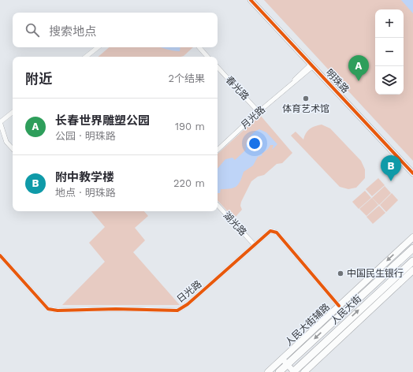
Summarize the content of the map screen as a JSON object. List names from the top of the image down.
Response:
{
  "streets": {
    "main road": ["人民大街", "人民大街辅路"],
    "street": [
      "明珠路",
      "春光路",
      "月光路",
      "湖光路",
      "日光路"
    ]
  },
  "crossings": [
    ["明珠路", "月光路"],
    ["春光路", "月光路"],
    ["湖光路", "日光路"],
    ["日光路", "人民大街辅路"],
    ["人民大街", "人民大街辅路"]
  ],
  "places": ["体育艺术馆", "中国民生银行"],
  "page": {
    "map_buttons": ["+", "−"],
    "search": "搜索地点",
    "pins": ["A", "B"],
    "heading": ["附近", "2个结果"],
    "list": [
      {
        "mark": "A",
        "name": "长春世界雕塑公园",
        "note": "公园 · 明珠路",
        "value": "190 m"
      },
      {
        "mark": "B",
        "name": "附中教学楼",
        "note": "地点 · 明珠路",
        "value": "220 m"
      }
    ]
  }
}
